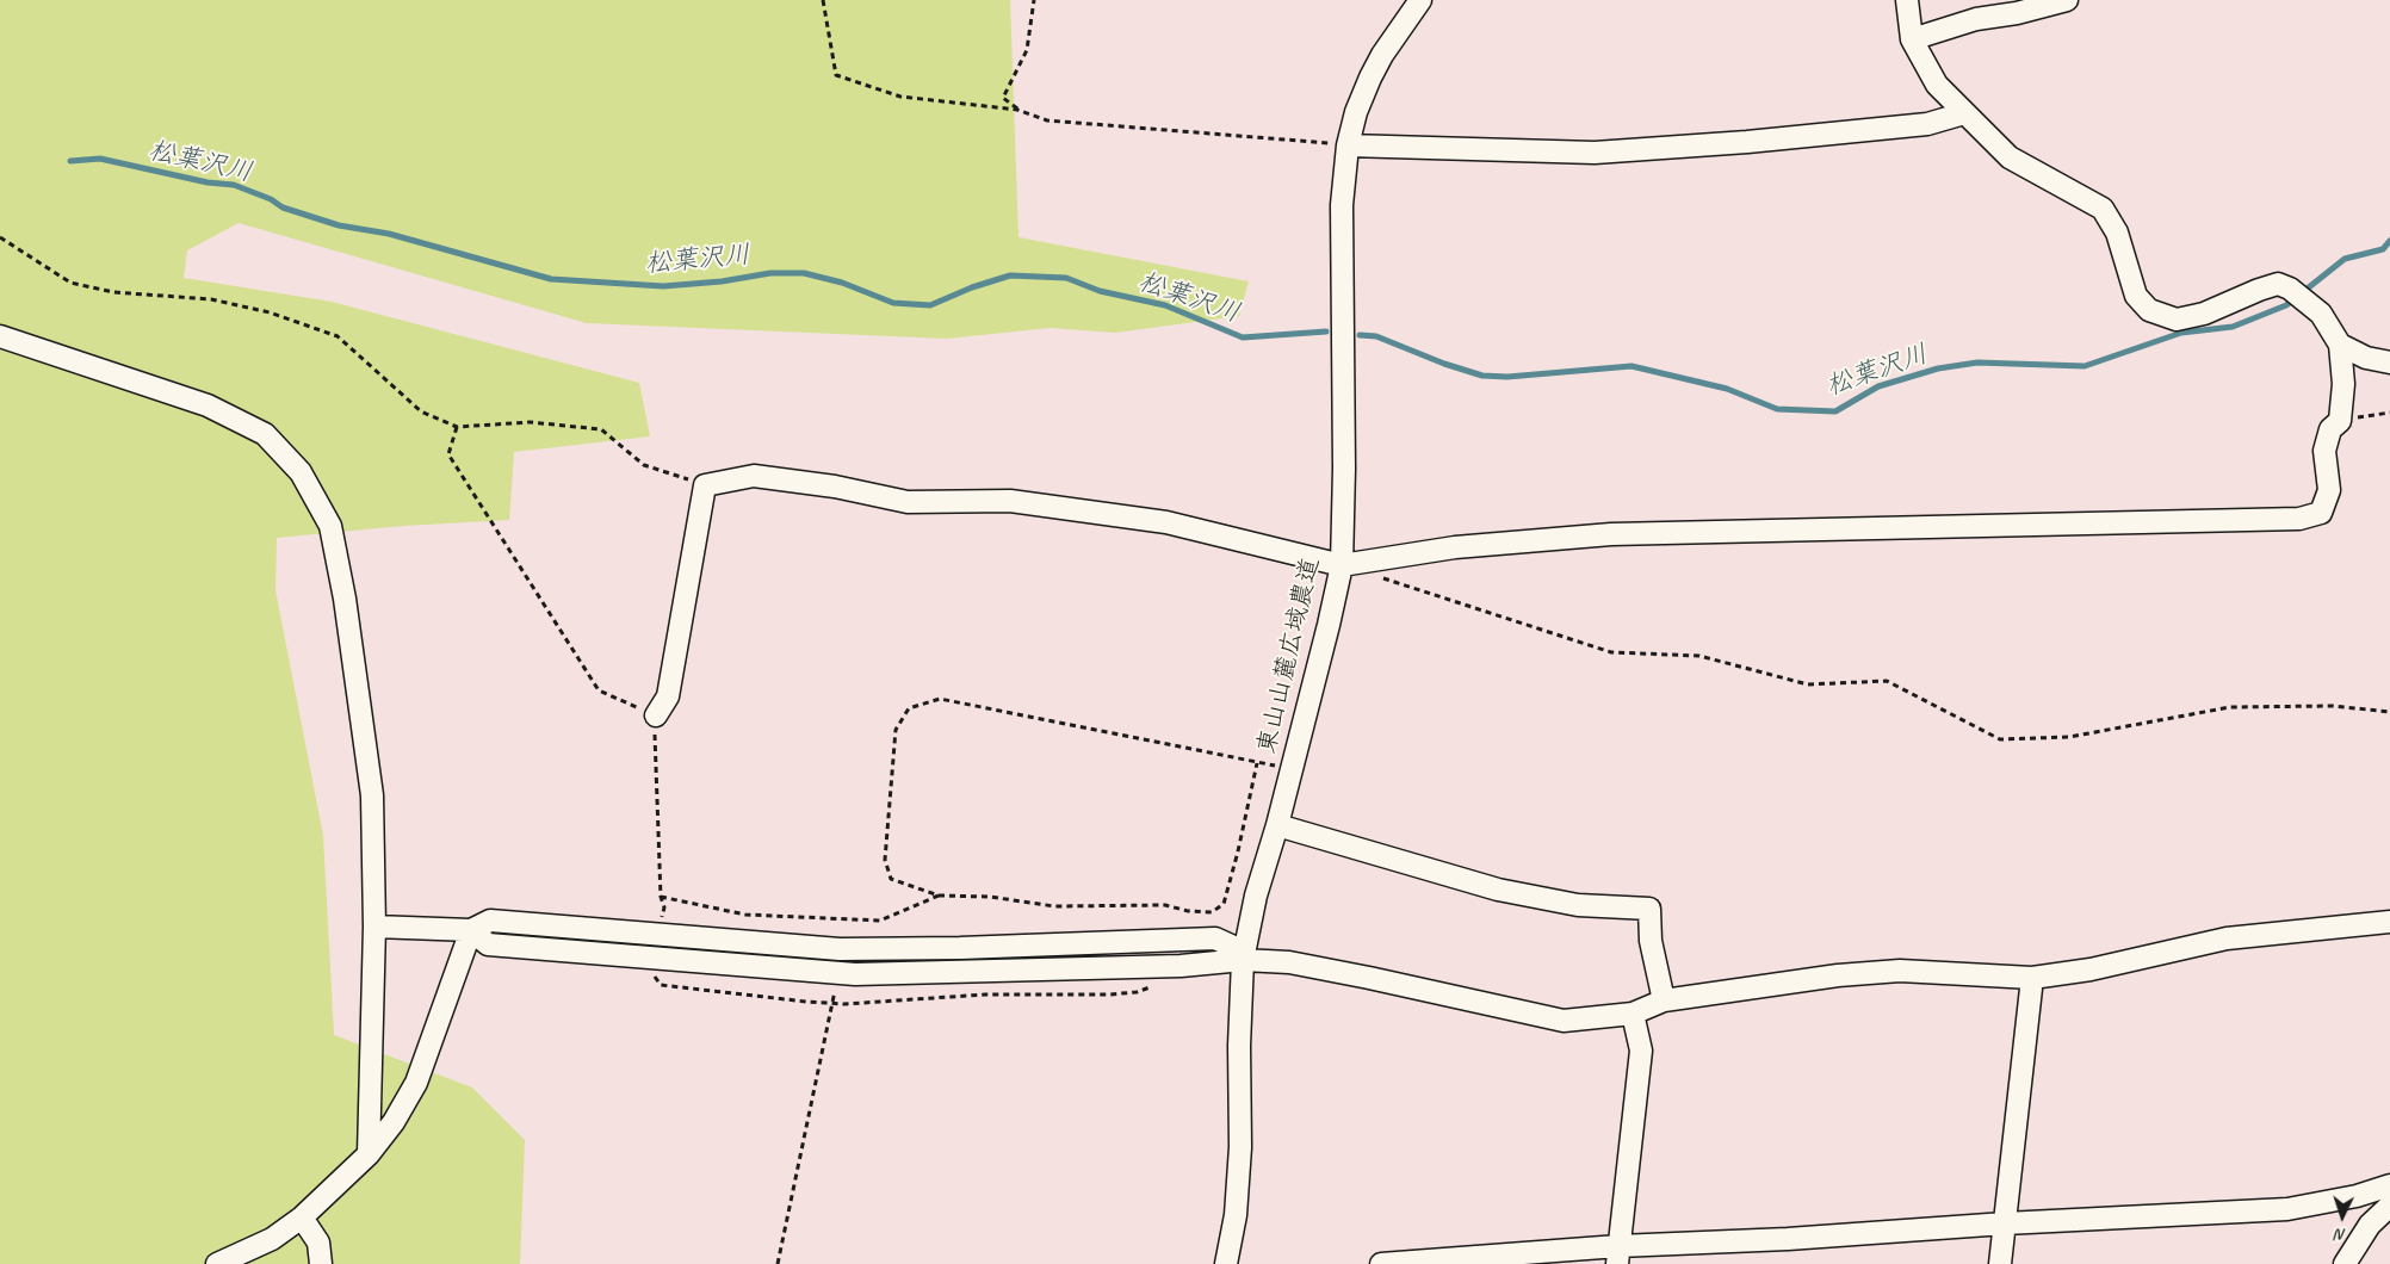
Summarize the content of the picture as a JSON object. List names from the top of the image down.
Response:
{
  "streets": {
    "street": ["東山山麓広域農道"]
  },
  "water": ["松葉沢川"],
  "north": "bottom"
}
